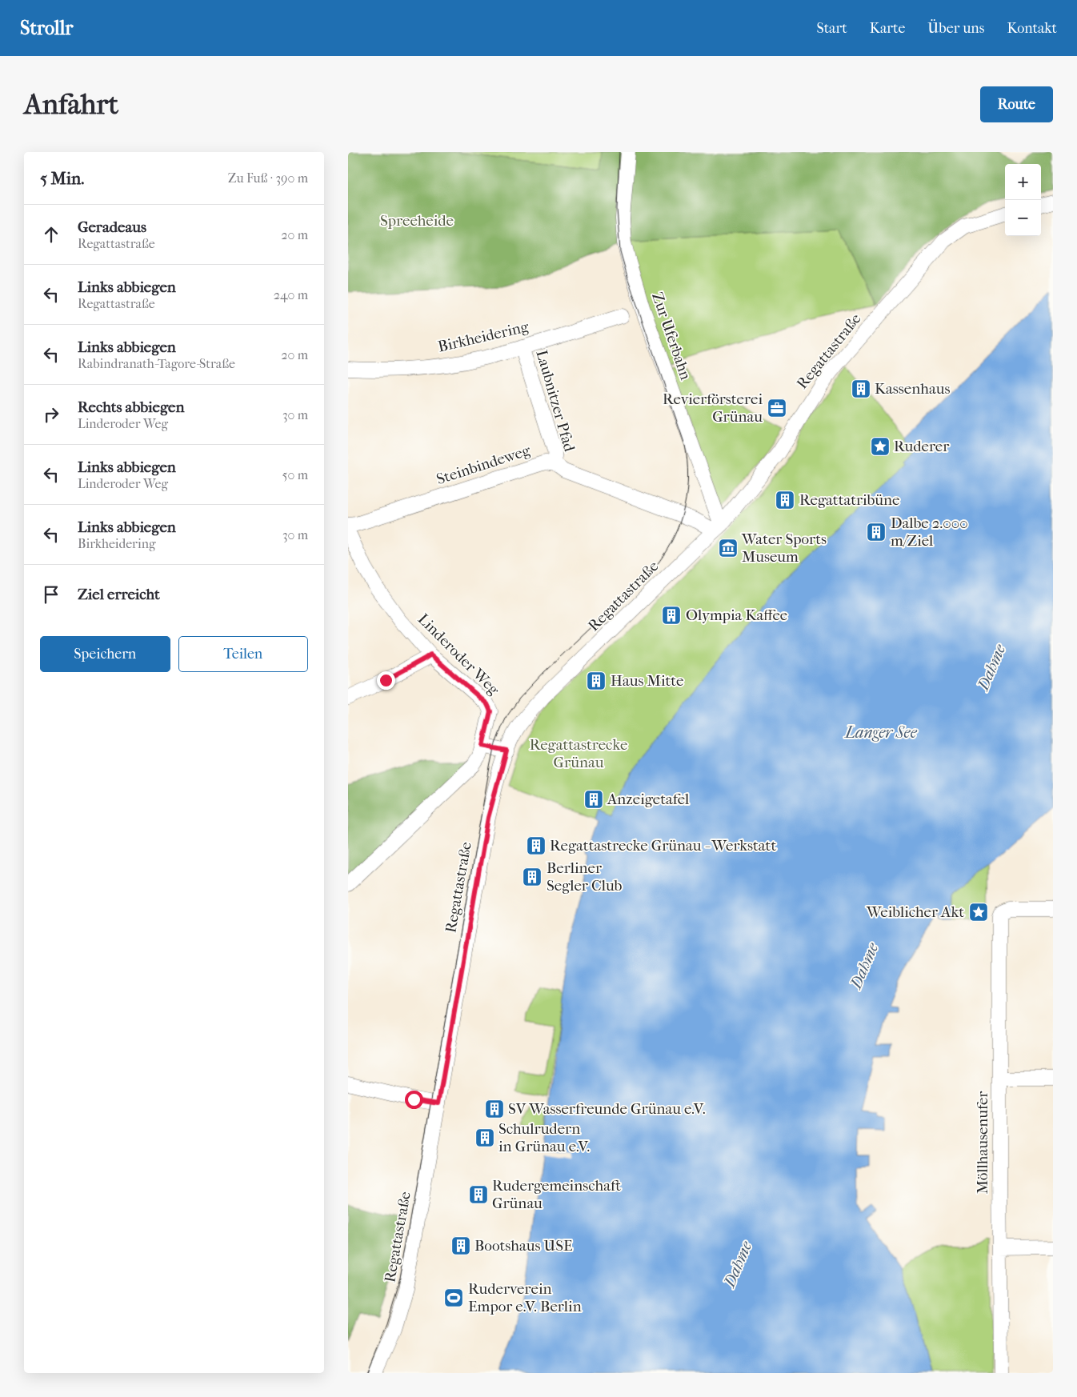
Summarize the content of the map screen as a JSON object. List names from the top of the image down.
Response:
{
  "streets": {
    "street": [
      "Zur Uferbahn",
      "Birkheidering",
      "Regattastraße",
      "Laubnitzer Pfad",
      "Steinbindeweg",
      "Linderoder Weg",
      "Möllhausenufer"
    ]
  },
  "crossings": [
    ["Zur Uferbahn", "Regattastraße"],
    ["Birkheidering", "Laubnitzer Pfad"],
    ["Laubnitzer Pfad", "Steinbindeweg"]
  ],
  "water": ["Dahme", "Langer See"],
  "parks": ["Spreeheide", "Regattastrecke Grünau"],
  "places": {
    "building": [
      "Kassenhaus",
      "Regattatribüne",
      "Dalbe 2.000 m/Ziel",
      "Olympia Kaffee",
      "Haus Mitte",
      "Anzeigetafel",
      "Regattastrecke Grünau - Werkstatt",
      "Berliner Segler Club",
      "SV Wasserfreunde Grünau e.V.",
      "Schulrudern in Grünau e.V.",
      "Rudergemeinschaft Grünau",
      "Bootshaus USE"
    ],
    "office": ["Revierförsterei Grünau"],
    "place": ["Ruderer", "Weiblicher Akt"],
    "museum": ["Water Sports Museum"],
    "sports": ["Ruderverein Empor e.V. Berlin"]
  },
  "page": {
    "header": "Strollr",
    "nav": [
      "Start",
      "Karte",
      "Über uns",
      "Kontakt"
    ],
    "buttons": [
      "Route",
      ["Speichern", "Teilen"]
    ],
    "title": "Anfahrt",
    "heading": ["5 Min.", "Zu Fuß · 390 m"],
    "map_buttons": ["+", "−"],
    "list": [
      ["Geradeaus", "Regattastraße", "20 m"],
      ["Links abbiegen", "Regattastraße", "240 m"],
      ["Links abbiegen", "Rabindranath-Tagore-Straße", "20 m"],
      ["Rechts abbiegen", "Linderoder Weg", "30 m"],
      ["Links abbiegen", "Linderoder Weg", "50 m"],
      ["Links abbiegen", "Birkheidering", "30 m"],
      "Ziel erreicht"
    ]
  }
}
